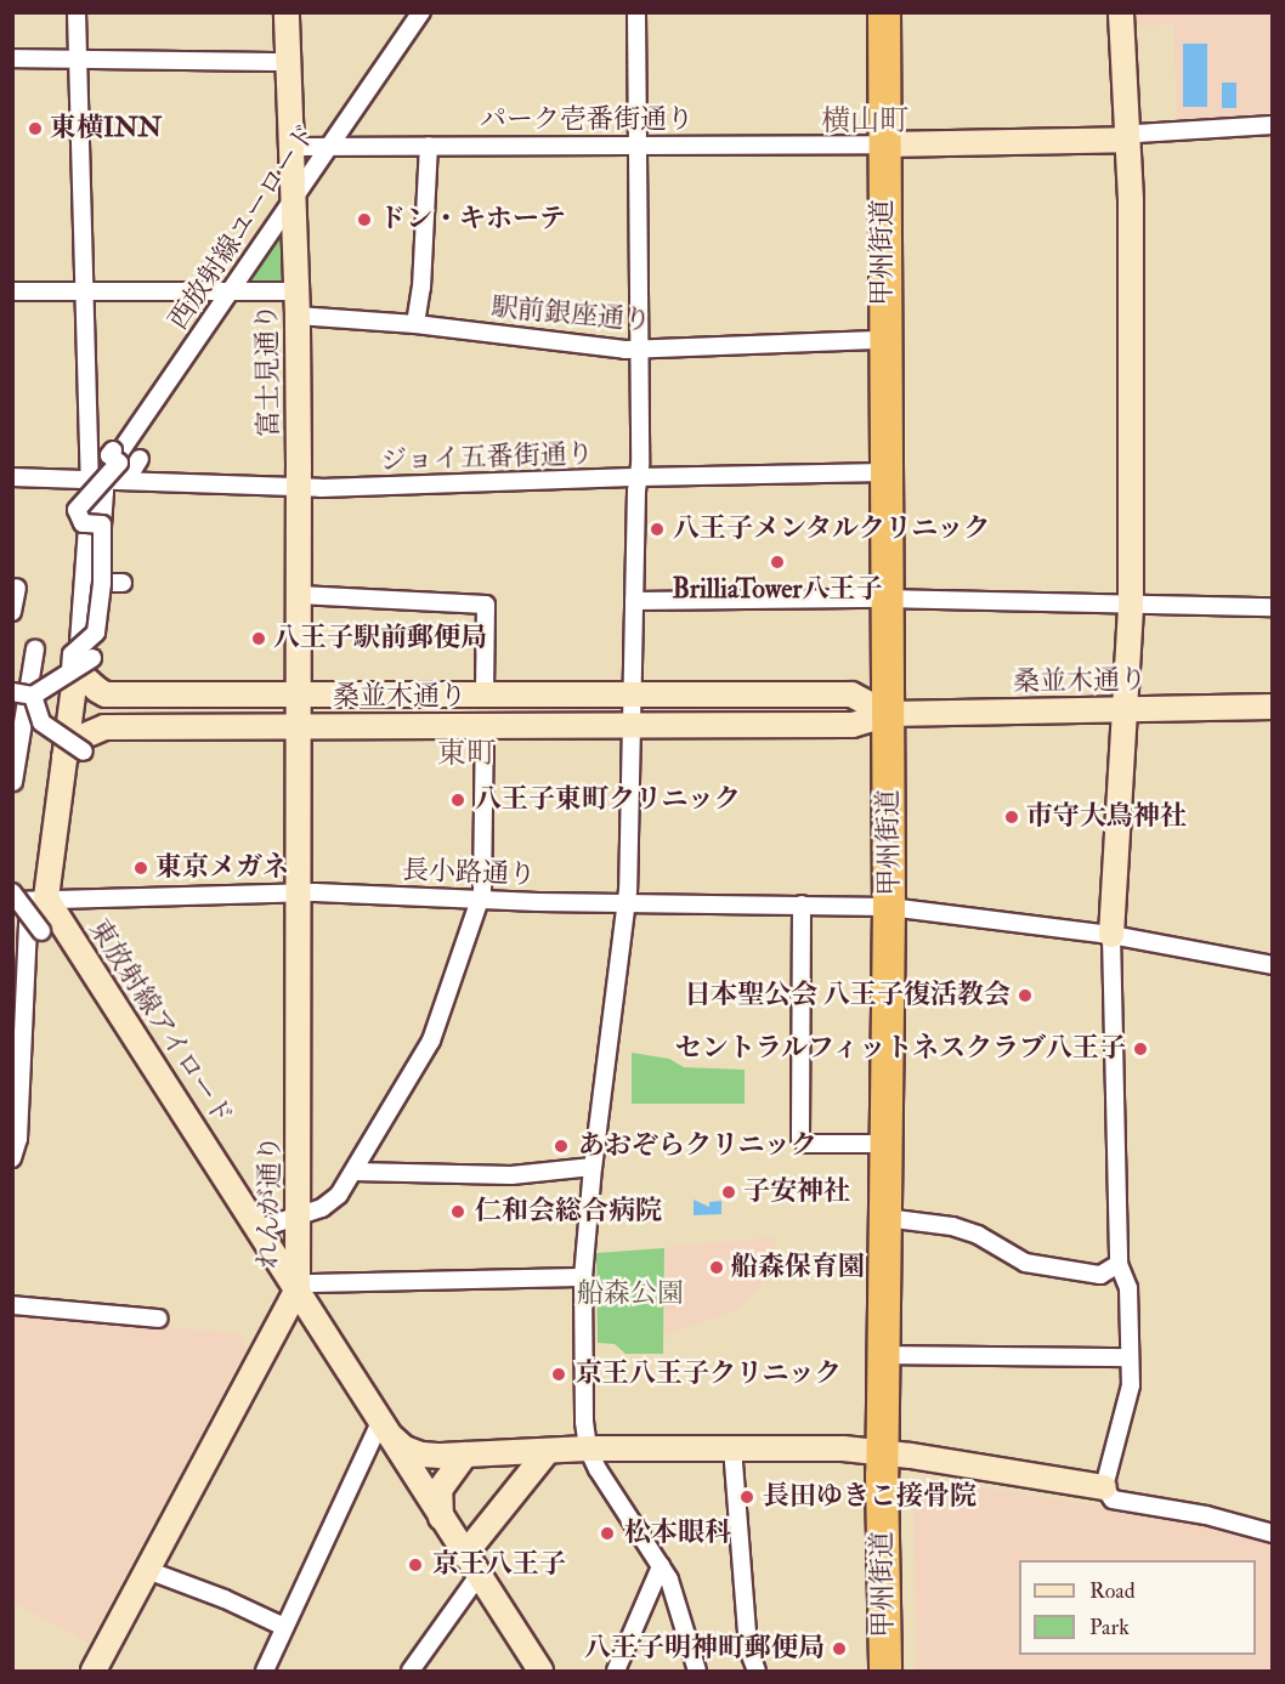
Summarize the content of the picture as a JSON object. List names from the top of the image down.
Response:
{
  "streets": {
    "highway": ["甲州街道"],
    "street": [
      "パーク壱番街通り",
      "西放射線ユーロード",
      "駅前銀座通り",
      "富士見通り",
      "ジョイ五番街通り",
      "桑並木通り",
      "長小路通り",
      "東放射線アイロード",
      "れんが通り"
    ]
  },
  "crossings": [
    ["パーク壱番街通り", "西放射線ユーロード"],
    ["パーク壱番街通り", "甲州街道"],
    ["パーク壱番街通り", "富士見通り"],
    ["西放射線ユーロード", "駅前銀座通り"],
    ["西放射線ユーロード", "富士見通り"],
    ["西放射線ユーロード", "ジョイ五番街通り"],
    ["甲州街道", "駅前銀座通り"],
    ["甲州街道", "ジョイ五番街通り"],
    ["甲州街道", "桑並木通り"],
    ["甲州街道", "長小路通り"],
    ["駅前銀座通り", "富士見通り"],
    ["富士見通り", "ジョイ五番街通り"],
    ["富士見通り", "桑並木通り"],
    ["富士見通り", "れんが通り"],
    ["桑並木通り", "れんが通り"],
    ["長小路通り", "東放射線アイロード"],
    ["長小路通り", "れんが通り"],
    ["東放射線アイロード", "れんが通り"]
  ],
  "districts": ["横山町", "東町"],
  "parks": ["船森公園"],
  "places": [
    "東横INN",
    "ドン・キホーテ",
    "八王子メンタルクリニック",
    "BrilliaTower八王子",
    "八王子駅前郵便局",
    "八王子東町クリニック",
    "市守大鳥神社",
    "東京メガネ",
    "日本聖公会 八王子復活教会",
    "セントラルフィットネスクラブ八王子",
    "あおぞらクリニック",
    "子安神社",
    "仁和会総合病院",
    "船森保育園",
    "京王八王子クリニック",
    "長田ゆきこ接骨院",
    "松本眼科",
    "京王八王子",
    "八王子明神町郵便局"
  ],
  "legend": ["Road", "Park"]
}
